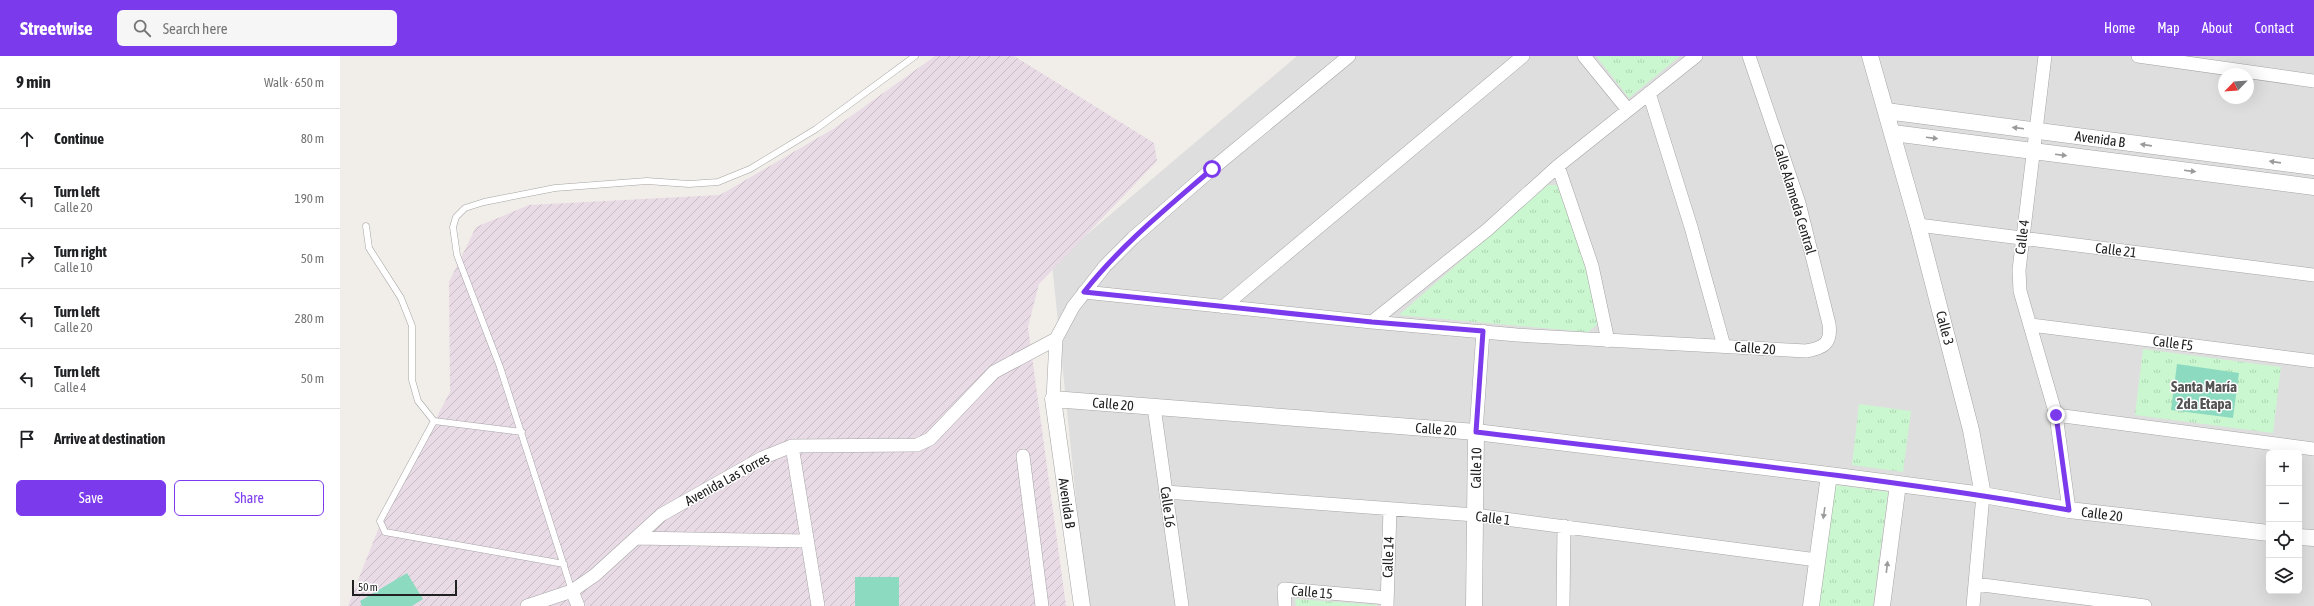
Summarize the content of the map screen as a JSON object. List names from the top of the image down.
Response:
{
  "streets": {
    "street": [
      "Avenida B",
      "Calle Alameda Central",
      "Calle 4",
      "Calle 21",
      "Calle 3",
      "Calle F5",
      "Calle 20",
      "Calle 10",
      "Avenida Las Torres",
      "Calle 16",
      "Calle 1",
      "Calle 14",
      "Calle 15"
    ]
  },
  "crossings": [
    ["Avenida B", "Calle 4"],
    ["Avenida B", "Calle 3"],
    ["Avenida B", "Calle 20"],
    ["Calle Alameda Central", "Calle 20"],
    ["Calle 4", "Calle 21"],
    ["Calle 4", "Calle F5"],
    ["Calle 4", "Calle 20"],
    ["Calle 21", "Calle 3"],
    ["Calle 3", "Calle 20"],
    ["Calle 20", "Calle 10"],
    ["Calle 20", "Calle 16"],
    ["Calle 10", "Calle 1"],
    ["Calle 16", "Calle 1"],
    ["Calle 1", "Calle 14"],
    ["Calle 14", "Calle 15"]
  ],
  "districts": ["Santa María 2da Etapa"],
  "scale_bar": "50 m",
  "north": "bottom left",
  "page": {
    "header": "Streetwise",
    "search": "Search here",
    "nav": [
      "Home",
      "Map",
      "About",
      "Contact"
    ],
    "heading": ["9 min", "Walk · 650 m"],
    "list": [
      ["Continue", "80 m"],
      ["Turn left", "Calle 20", "190 m"],
      ["Turn right", "Calle 10", "50 m"],
      ["Turn left", "Calle 20", "280 m"],
      ["Turn left", "Calle 4", "50 m"],
      "Arrive at destination"
    ],
    "map_buttons": ["+", "−"],
    "buttons": ["Save", "Share"],
    "scale": "50 m"
  }
}
